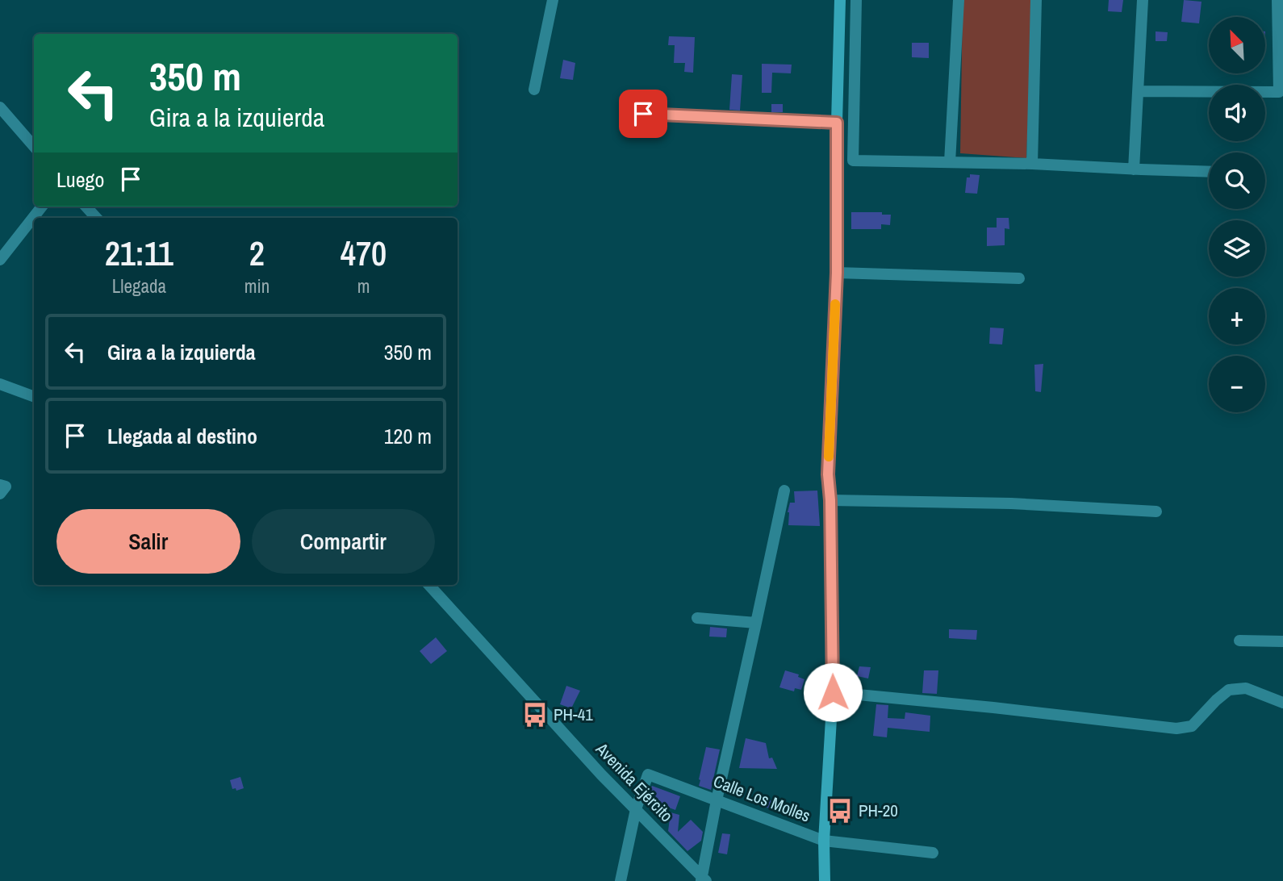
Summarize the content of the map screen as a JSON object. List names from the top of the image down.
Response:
{
  "streets": {
    "street": ["Avenida Ejército", "Calle Los Molles"]
  },
  "crossings": [
    ["Avenida Ejército", "Calle Los Molles"]
  ],
  "places": {
    "bus stop": ["PH-41", "PH-20"]
  },
  "north": "top left",
  "page": {
    "map_buttons": ["+", "−"],
    "turn": ["350 m", "Gira a la izquierda"],
    "then": "Luego",
    "eta": [
      "21:11",
      "Llegada",
      "2",
      "min",
      "470",
      "m"
    ],
    "list": [
      {
        "name": "Gira a la izquierda",
        "value": "350 m"
      },
      {
        "name": "Llegada al destino",
        "value": "120 m"
      }
    ],
    "buttons": ["Salir", "Compartir"]
  }
}
